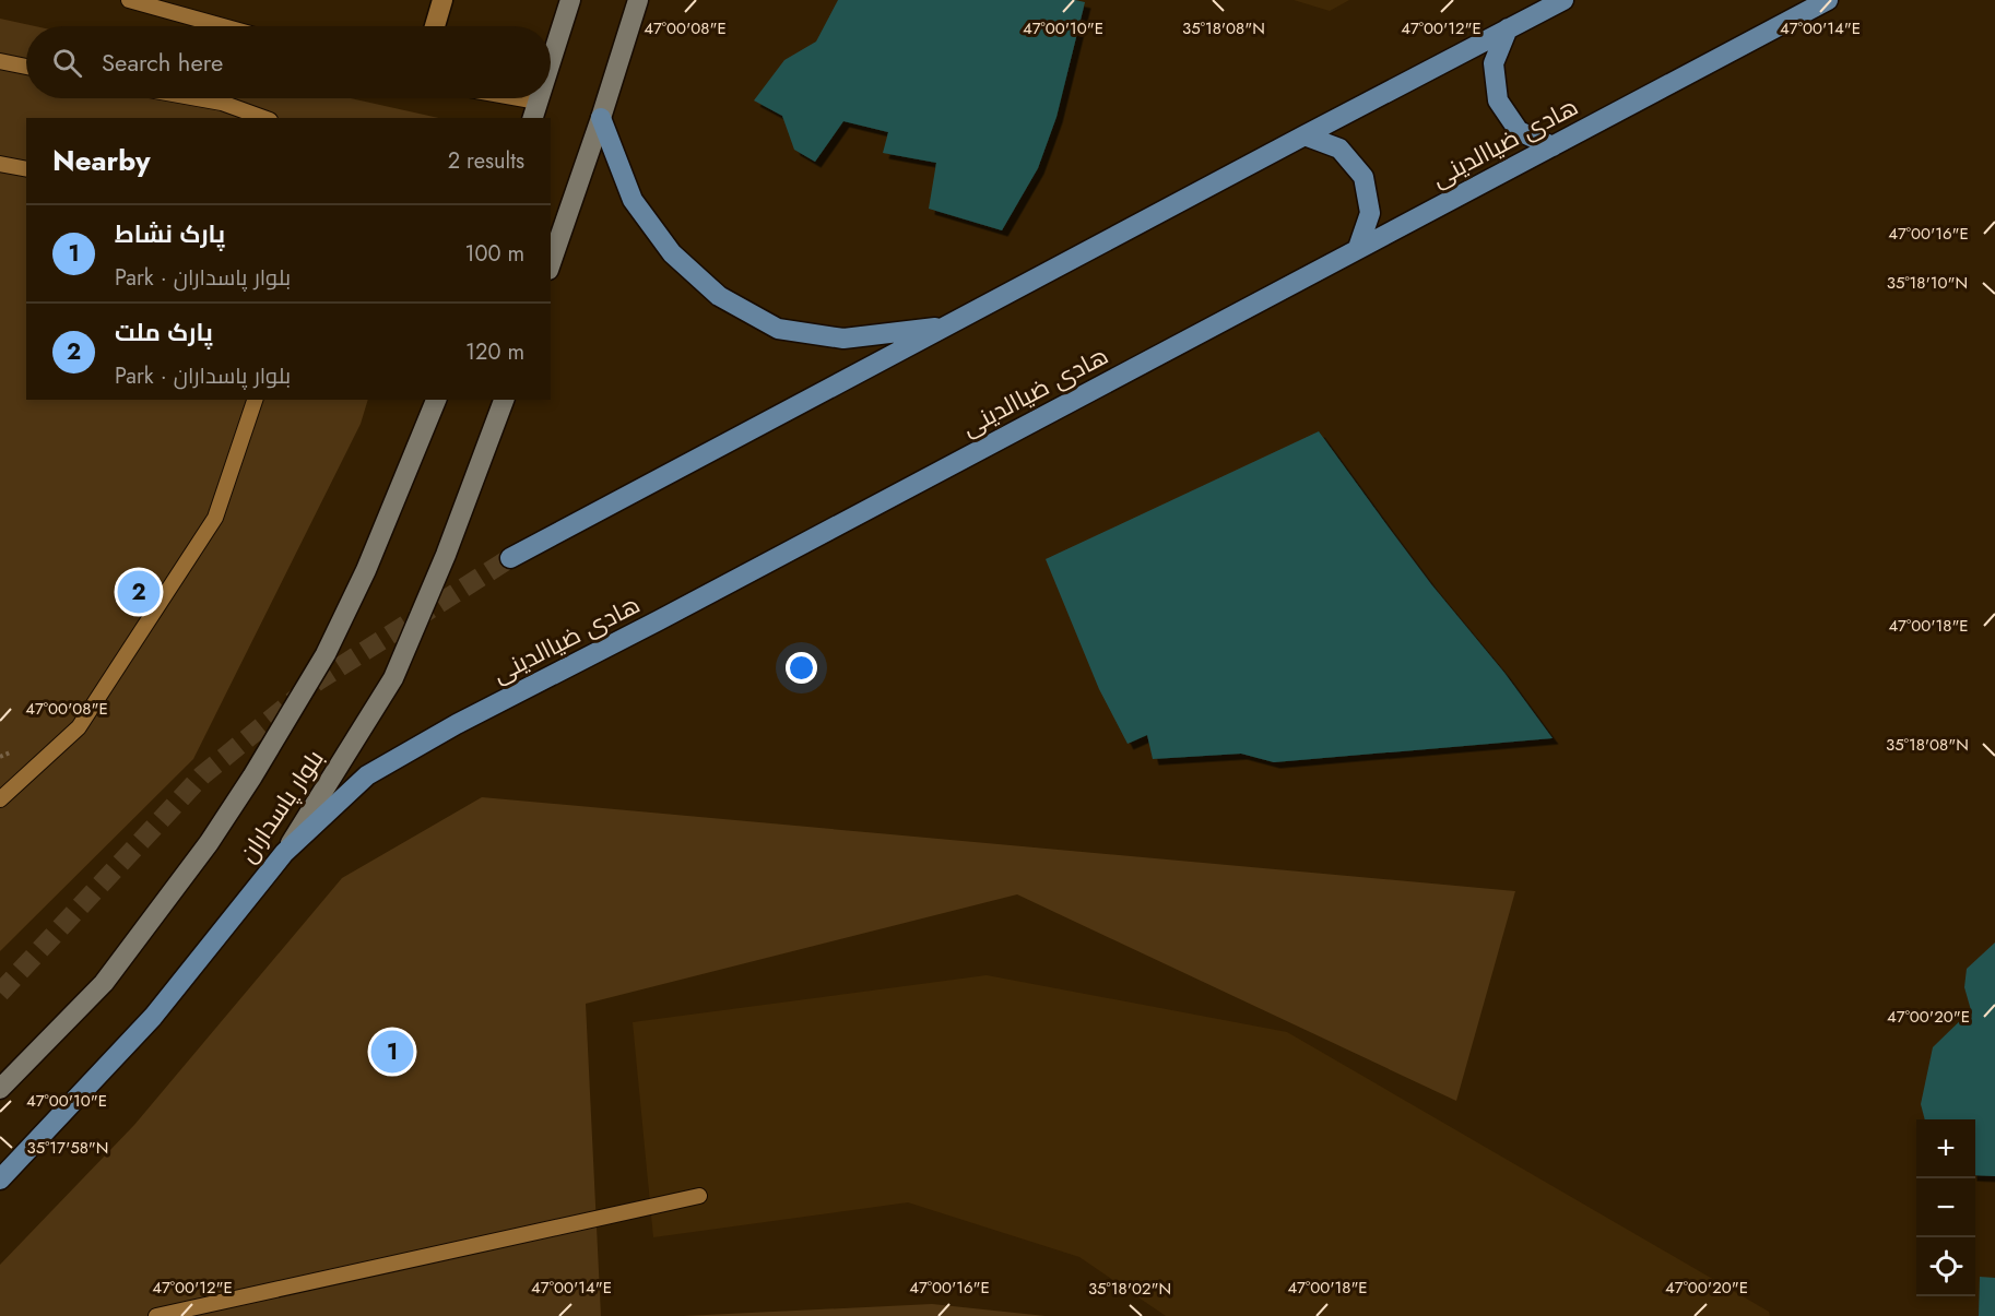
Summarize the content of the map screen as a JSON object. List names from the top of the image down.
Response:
{
  "streets": {
    "main road": ["هادی ضیاالدینی", "بلوار پاسداران"]
  },
  "crossings": [
    ["هادی ضیاالدینی", "بلوار پاسداران"]
  ],
  "page": {
    "search": "Search here",
    "heading": ["Nearby", "2 results"],
    "list": [
      {
        "mark": "1",
        "name": "پارک نشاط",
        "note": "Park · بلوار پاسداران",
        "value": "100 m"
      },
      {
        "mark": "2",
        "name": "پارک ملت",
        "note": "Park · بلوار پاسداران",
        "value": "120 m"
      }
    ],
    "pins": ["2", "1"],
    "map_buttons": ["+", "−"]
  },
  "coordinates": [
    "35°18'08\"N",
    "47°00'08\"E",
    "47°00'10\"E",
    "47°00'12\"E",
    "47°00'14\"E",
    "47°00'16\"E",
    "35°18'10\"N",
    "47°00'18\"E",
    "47°00'20\"E",
    "35°17'58\"N",
    "35°18'02\"N"
  ]
}
